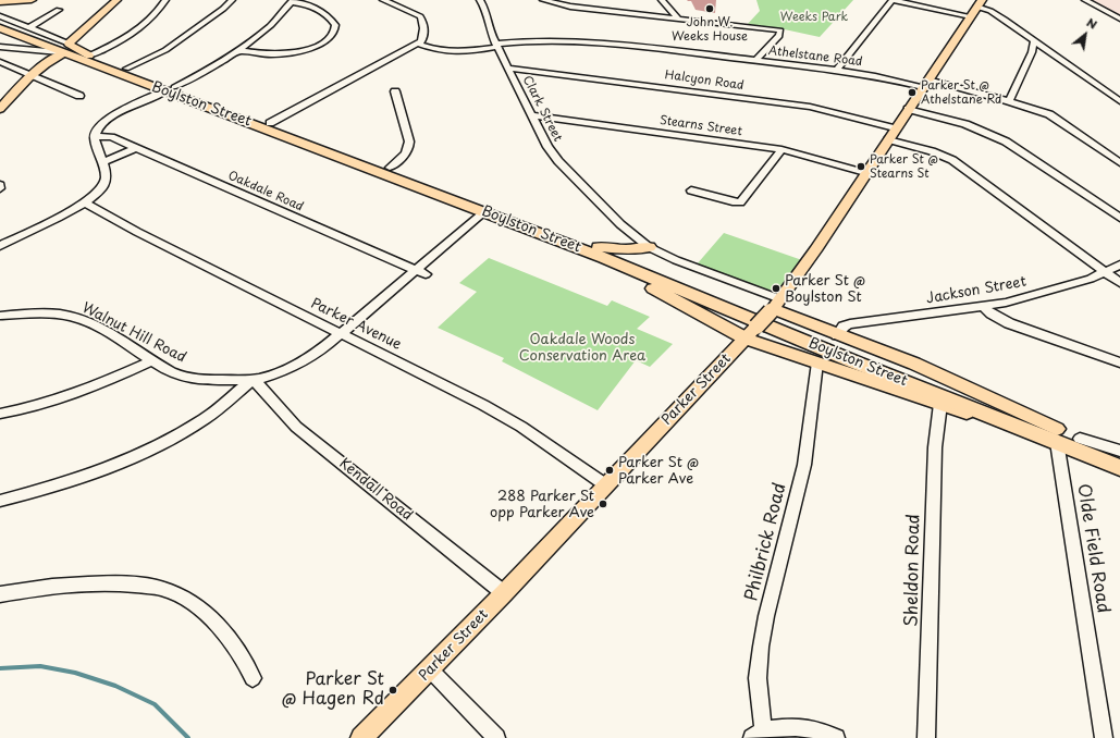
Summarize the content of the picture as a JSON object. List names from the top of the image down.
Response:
{
  "streets": {
    "highway": ["Boylston Street"],
    "main road": ["Parker Street"],
    "street": [
      "Athelstane Road",
      "Halcyon Road",
      "Clark Street",
      "Stearns Street",
      "Oakdale Road",
      "Jackson Street",
      "Parker Avenue",
      "Walnut Hill Road",
      "Kendall Road",
      "Philbrick Road",
      "Olde Field Road",
      "Sheldon Road"
    ]
  },
  "crossings": [
    ["Athelstane Road", "Clark Street"],
    ["Athelstane Road", "Parker Street"],
    ["Halcyon Road", "Clark Street"],
    ["Halcyon Road", "Parker Street"],
    ["Boylston Street", "Clark Street"],
    ["Boylston Street", "Jackson Street"],
    ["Boylston Street", "Walnut Hill Road"],
    ["Boylston Street", "Parker Street"],
    ["Boylston Street", "Philbrick Road"],
    ["Boylston Street", "Olde Field Road"],
    ["Boylston Street", "Sheldon Road"],
    ["Clark Street", "Stearns Street"],
    ["Stearns Street", "Parker Street"],
    ["Oakdale Road", "Walnut Hill Road"],
    ["Parker Avenue", "Walnut Hill Road"],
    ["Parker Avenue", "Parker Street"],
    ["Walnut Hill Road", "Kendall Road"],
    ["Parker Street", "Kendall Road"]
  ],
  "parks": ["Weeks Park", "Oakdale Woods Conservation Area"],
  "places": [
    "John W. Weeks House",
    "Parker St @ Athelstane Rd",
    "Parker St @ Stearns St",
    "Parker St @ Boylston St",
    "Parker St @ Parker Ave",
    "288 Parker St opp Parker Ave",
    "Parker St @ Hagen Rd"
  ],
  "north": "top right"
}
